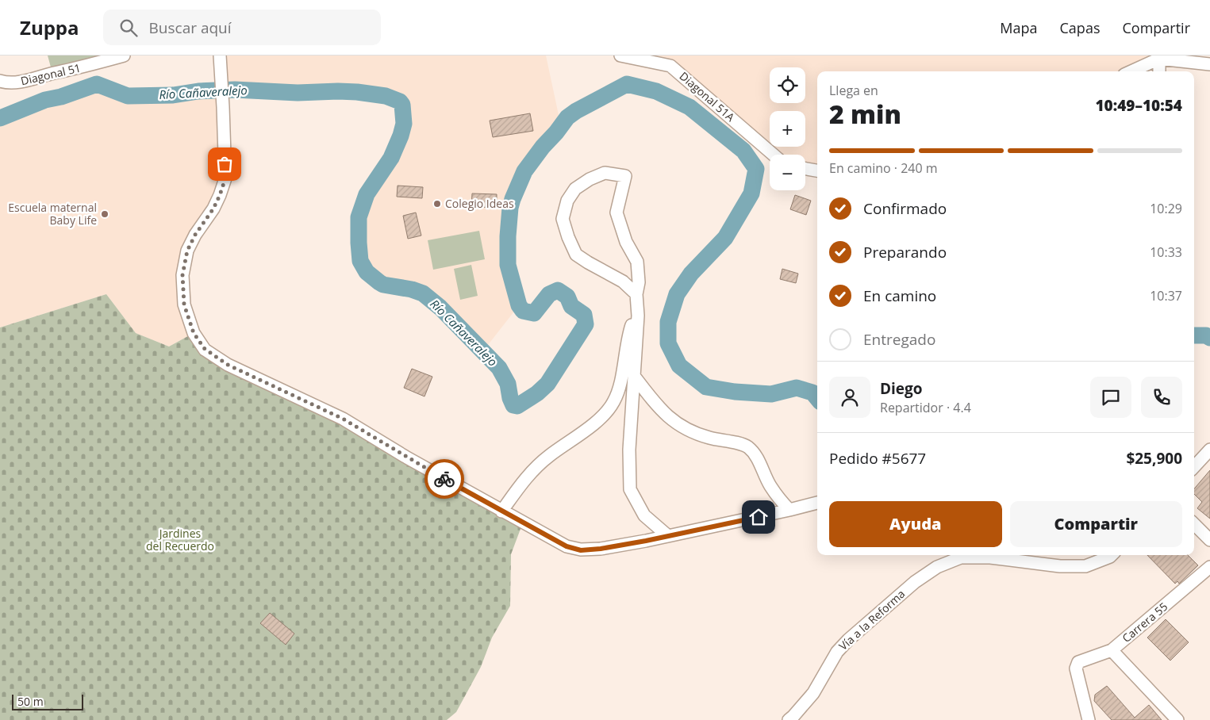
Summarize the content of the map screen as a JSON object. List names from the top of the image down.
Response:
{
  "streets": {
    "street": [
      "Diagonal 51",
      "Diagonal 51A",
      "Vía a la Reforma",
      "Carrera 55"
    ]
  },
  "water": ["Río Cañaveralejo"],
  "parks": ["Jardines del Recuerdo"],
  "places": ["Colegio Ideas", "Escuela maternal Baby Life"],
  "scale_bar": "50 m",
  "page": {
    "header": "Zuppa",
    "search": "Buscar aquí",
    "nav": ["Mapa", "Capas", "Compartir"],
    "map_buttons": ["+", "−"],
    "heading": ["2 min", "Llega en", "10:49–10:54"],
    "panel": [
      "Diego",
      "Repartidor · 4.4",
      "Pedido #5677",
      "$25,900"
    ],
    "bar": "En camino · 240 m",
    "list": [
      ["Confirmado", "10:29"],
      ["Preparando", "10:33"],
      ["En camino", "10:37"],
      "Entregado"
    ],
    "buttons": ["Ayuda", "Compartir"],
    "scale": "50 m"
  }
}
